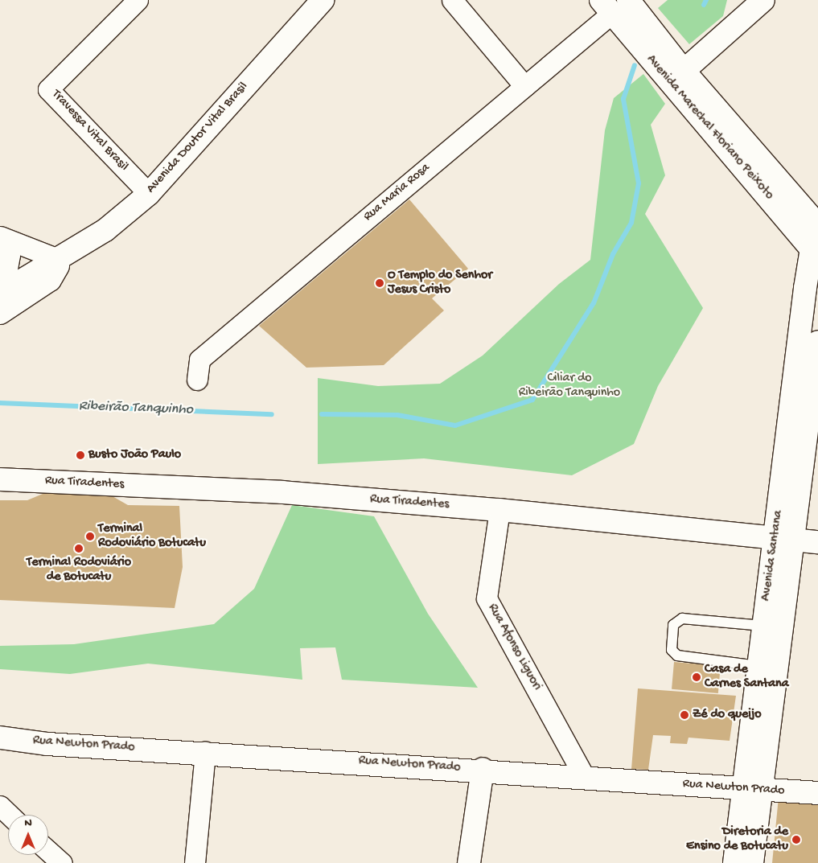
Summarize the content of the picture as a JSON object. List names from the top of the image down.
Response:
{
  "streets": {
    "main road": [
      "Avenida Marechal Floriano Peixoto",
      "Avenida Doutor Vital Brasil",
      "Rua Tiradentes",
      "Avenida Santana",
      "Rua Newton Prado"
    ],
    "street": ["Travessa Vital Brasil", "Rua Maria Rosa", "Rua Afonso Liguori"]
  },
  "crossings": [
    ["Avenida Marechal Floriano Peixoto", "Rua Maria Rosa"],
    ["Avenida Marechal Floriano Peixoto", "Avenida Santana"],
    ["Travessa Vital Brasil", "Avenida Doutor Vital Brasil"],
    ["Rua Tiradentes", "Avenida Santana"],
    ["Rua Tiradentes", "Rua Afonso Liguori"],
    ["Avenida Santana", "Rua Newton Prado"],
    ["Rua Afonso Liguori", "Rua Newton Prado"]
  ],
  "water": ["Ribeirão Tanquinho"],
  "parks": ["Ciliar do Ribeirão Tanquinho"],
  "places": [
    "O Templo do Senhor Jesus Cristo",
    "Busto João Paulo",
    "Terminal Rodoviário Botucatu",
    "Terminal Rodoviário de Botucatu",
    "Casa de Carnes Santana",
    "Zé do queijo",
    "Diretoria de Ensino de Botucatu"
  ],
  "north": "top"
}
